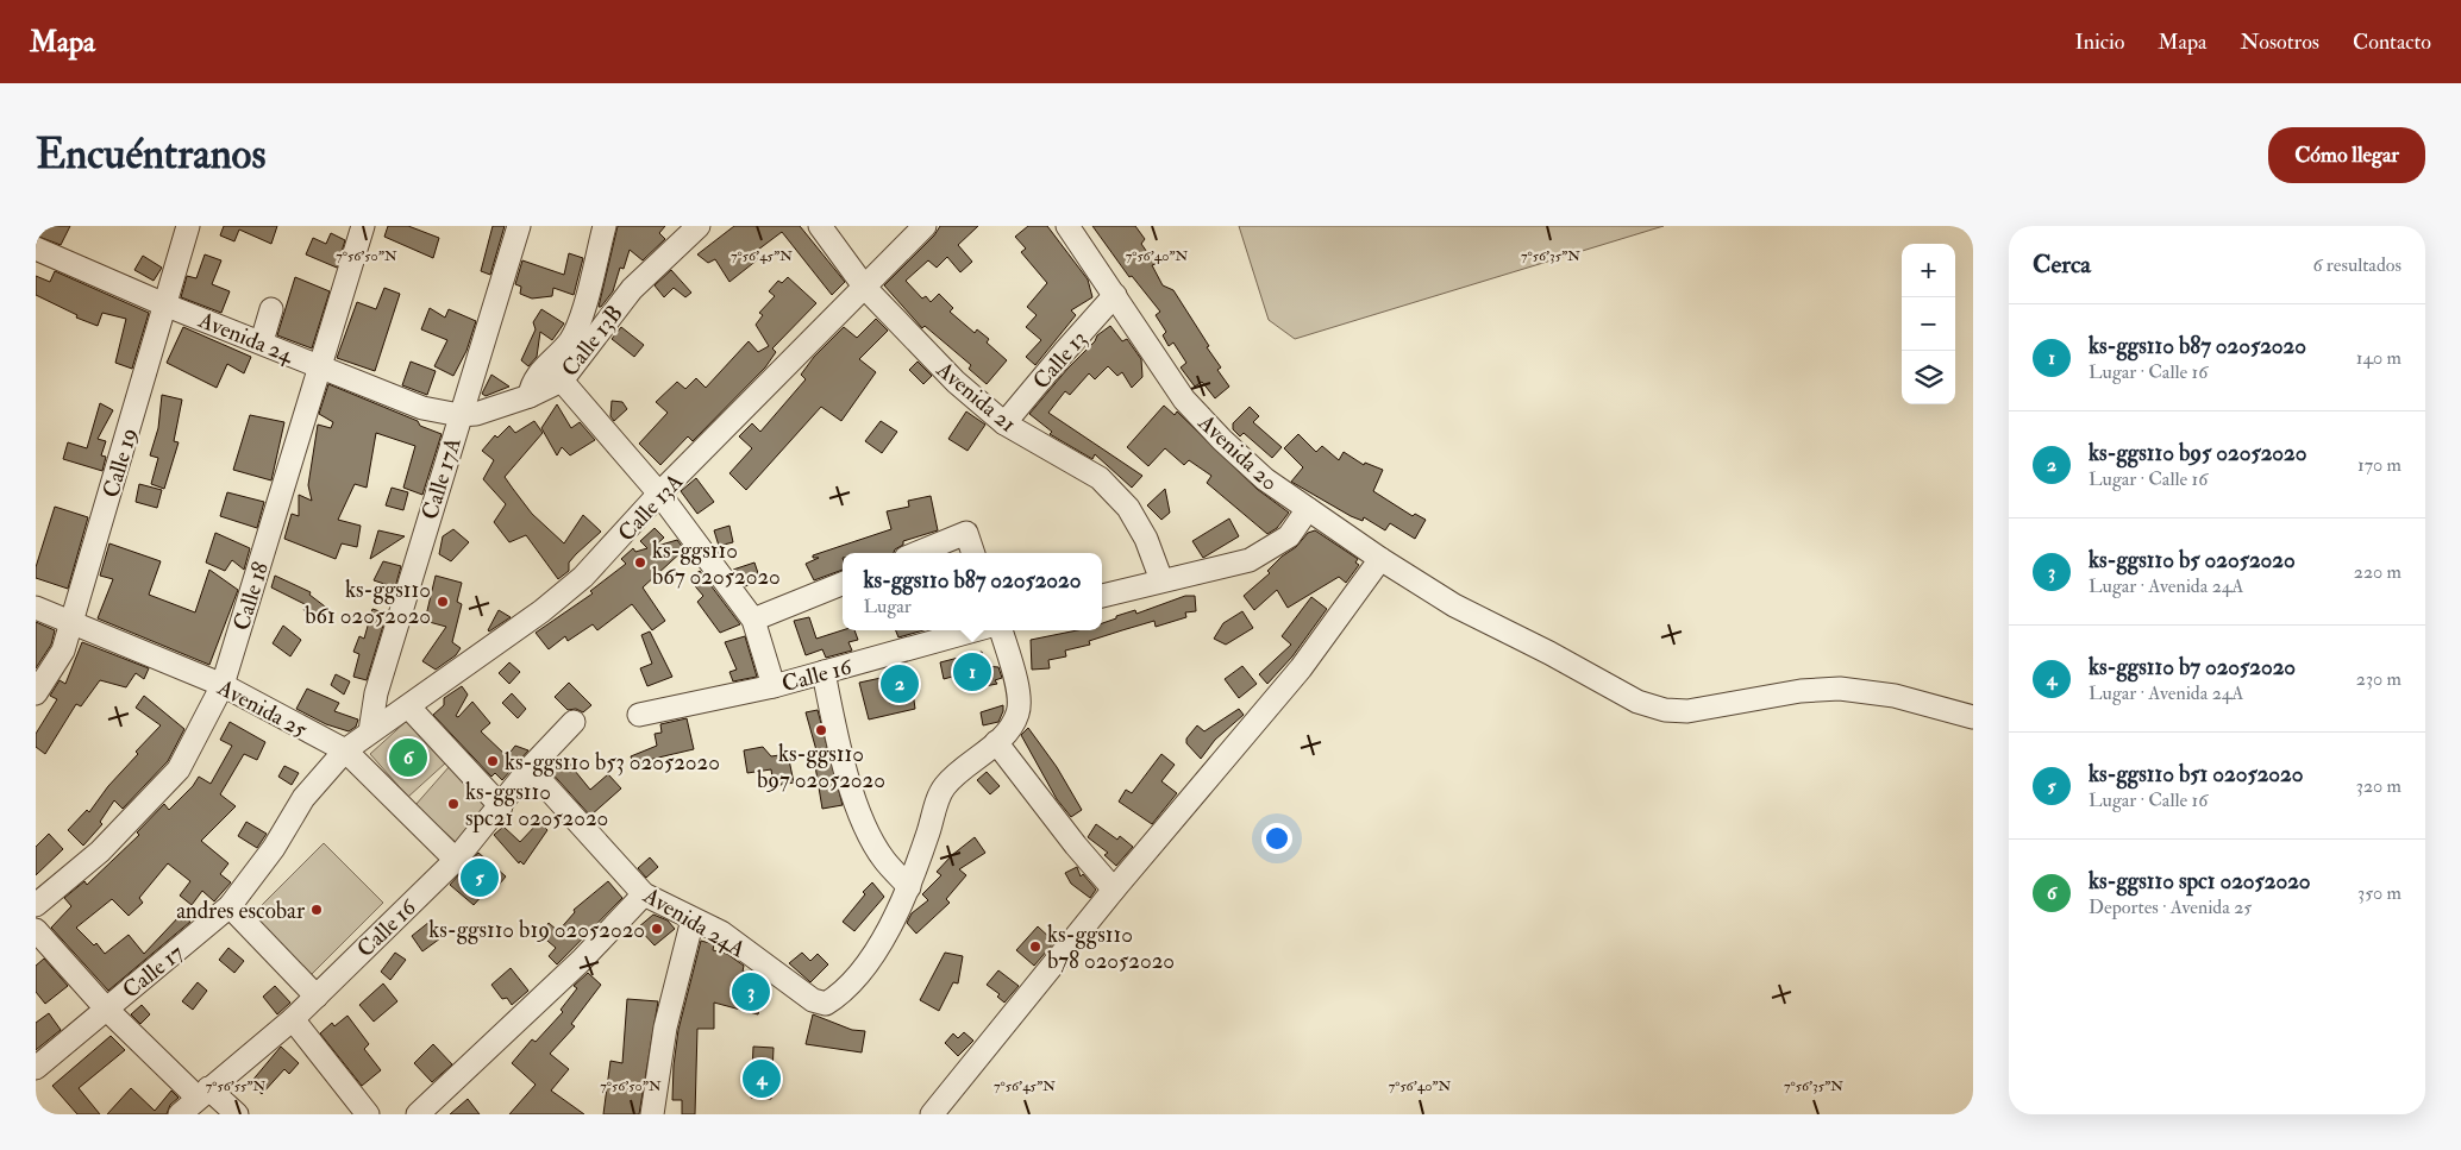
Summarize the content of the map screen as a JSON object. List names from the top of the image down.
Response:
{
  "streets": {
    "street": [
      "Avenida 24",
      "Calle 13B",
      "Calle 13",
      "Avenida 21",
      "Avenida 20",
      "Calle 19",
      "Calle 17A",
      "Calle 13A",
      "Calle 18",
      "Calle 16",
      "Avenida 25",
      "Avenida 24A",
      "Calle 17"
    ]
  },
  "crossings": [
    ["Avenida 24", "Calle 13B"],
    ["Avenida 24", "Calle 19"],
    ["Avenida 24", "Calle 17A"],
    ["Avenida 24", "Calle 18"],
    ["Calle 13B", "Calle 17A"],
    ["Calle 13", "Avenida 21"],
    ["Calle 13", "Avenida 20"],
    ["Avenida 21", "Calle 13A"],
    ["Calle 19", "Avenida 25"],
    ["Calle 17A", "Calle 13A"],
    ["Calle 13A", "Avenida 25"],
    ["Calle 13A", "Calle 17"],
    ["Calle 18", "Avenida 25"],
    ["Calle 16", "Avenida 25"],
    ["Calle 16", "Avenida 24A"],
    ["Avenida 25", "Calle 17"]
  ],
  "places": [
    "ks-ggs110 b67 02052020",
    "ks-ggs110 b61 02052020",
    "ks-ggs110 b97 02052020",
    "ks-ggs110 b53 02052020",
    "ks-ggs110 spc21 02052020",
    "andres escobar",
    "ks-ggs110 b19 02052020",
    "ks-ggs110 b78 02052020"
  ],
  "page": {
    "header": "Mapa",
    "nav": [
      "Inicio",
      "Mapa",
      "Nosotros",
      "Contacto"
    ],
    "buttons": "Cómo llegar",
    "title": "Encuéntranos",
    "heading": ["Cerca", "6 resultados"],
    "map_buttons": ["+", "−"],
    "list": [
      {
        "mark": "1",
        "name": "ks-ggs110 b87 02052020",
        "note": "Lugar · Calle 16",
        "value": "140 m"
      },
      {
        "mark": "2",
        "name": "ks-ggs110 b95 02052020",
        "note": "Lugar · Calle 16",
        "value": "170 m"
      },
      {
        "mark": "3",
        "name": "ks-ggs110 b5 02052020",
        "note": "Lugar · Avenida 24A",
        "value": "220 m"
      },
      {
        "mark": "4",
        "name": "ks-ggs110 b7 02052020",
        "note": "Lugar · Avenida 24A",
        "value": "230 m"
      },
      {
        "mark": "5",
        "name": "ks-ggs110 b51 02052020",
        "note": "Lugar · Calle 16",
        "value": "320 m"
      },
      {
        "mark": "6",
        "name": "ks-ggs110 spc1 02052020",
        "note": "Deportes · Avenida 25",
        "value": "350 m"
      }
    ],
    "popup": ["ks-ggs110 b87 02052020", "Lugar"],
    "pins": [
      "1",
      "2",
      "6",
      "5",
      "3",
      "4"
    ]
  },
  "coordinates": [
    "7°56'50\"N",
    "7°56'45\"N",
    "7°56'40\"N",
    "7°56'35\"N",
    "7°56'55\"N"
  ]
}
